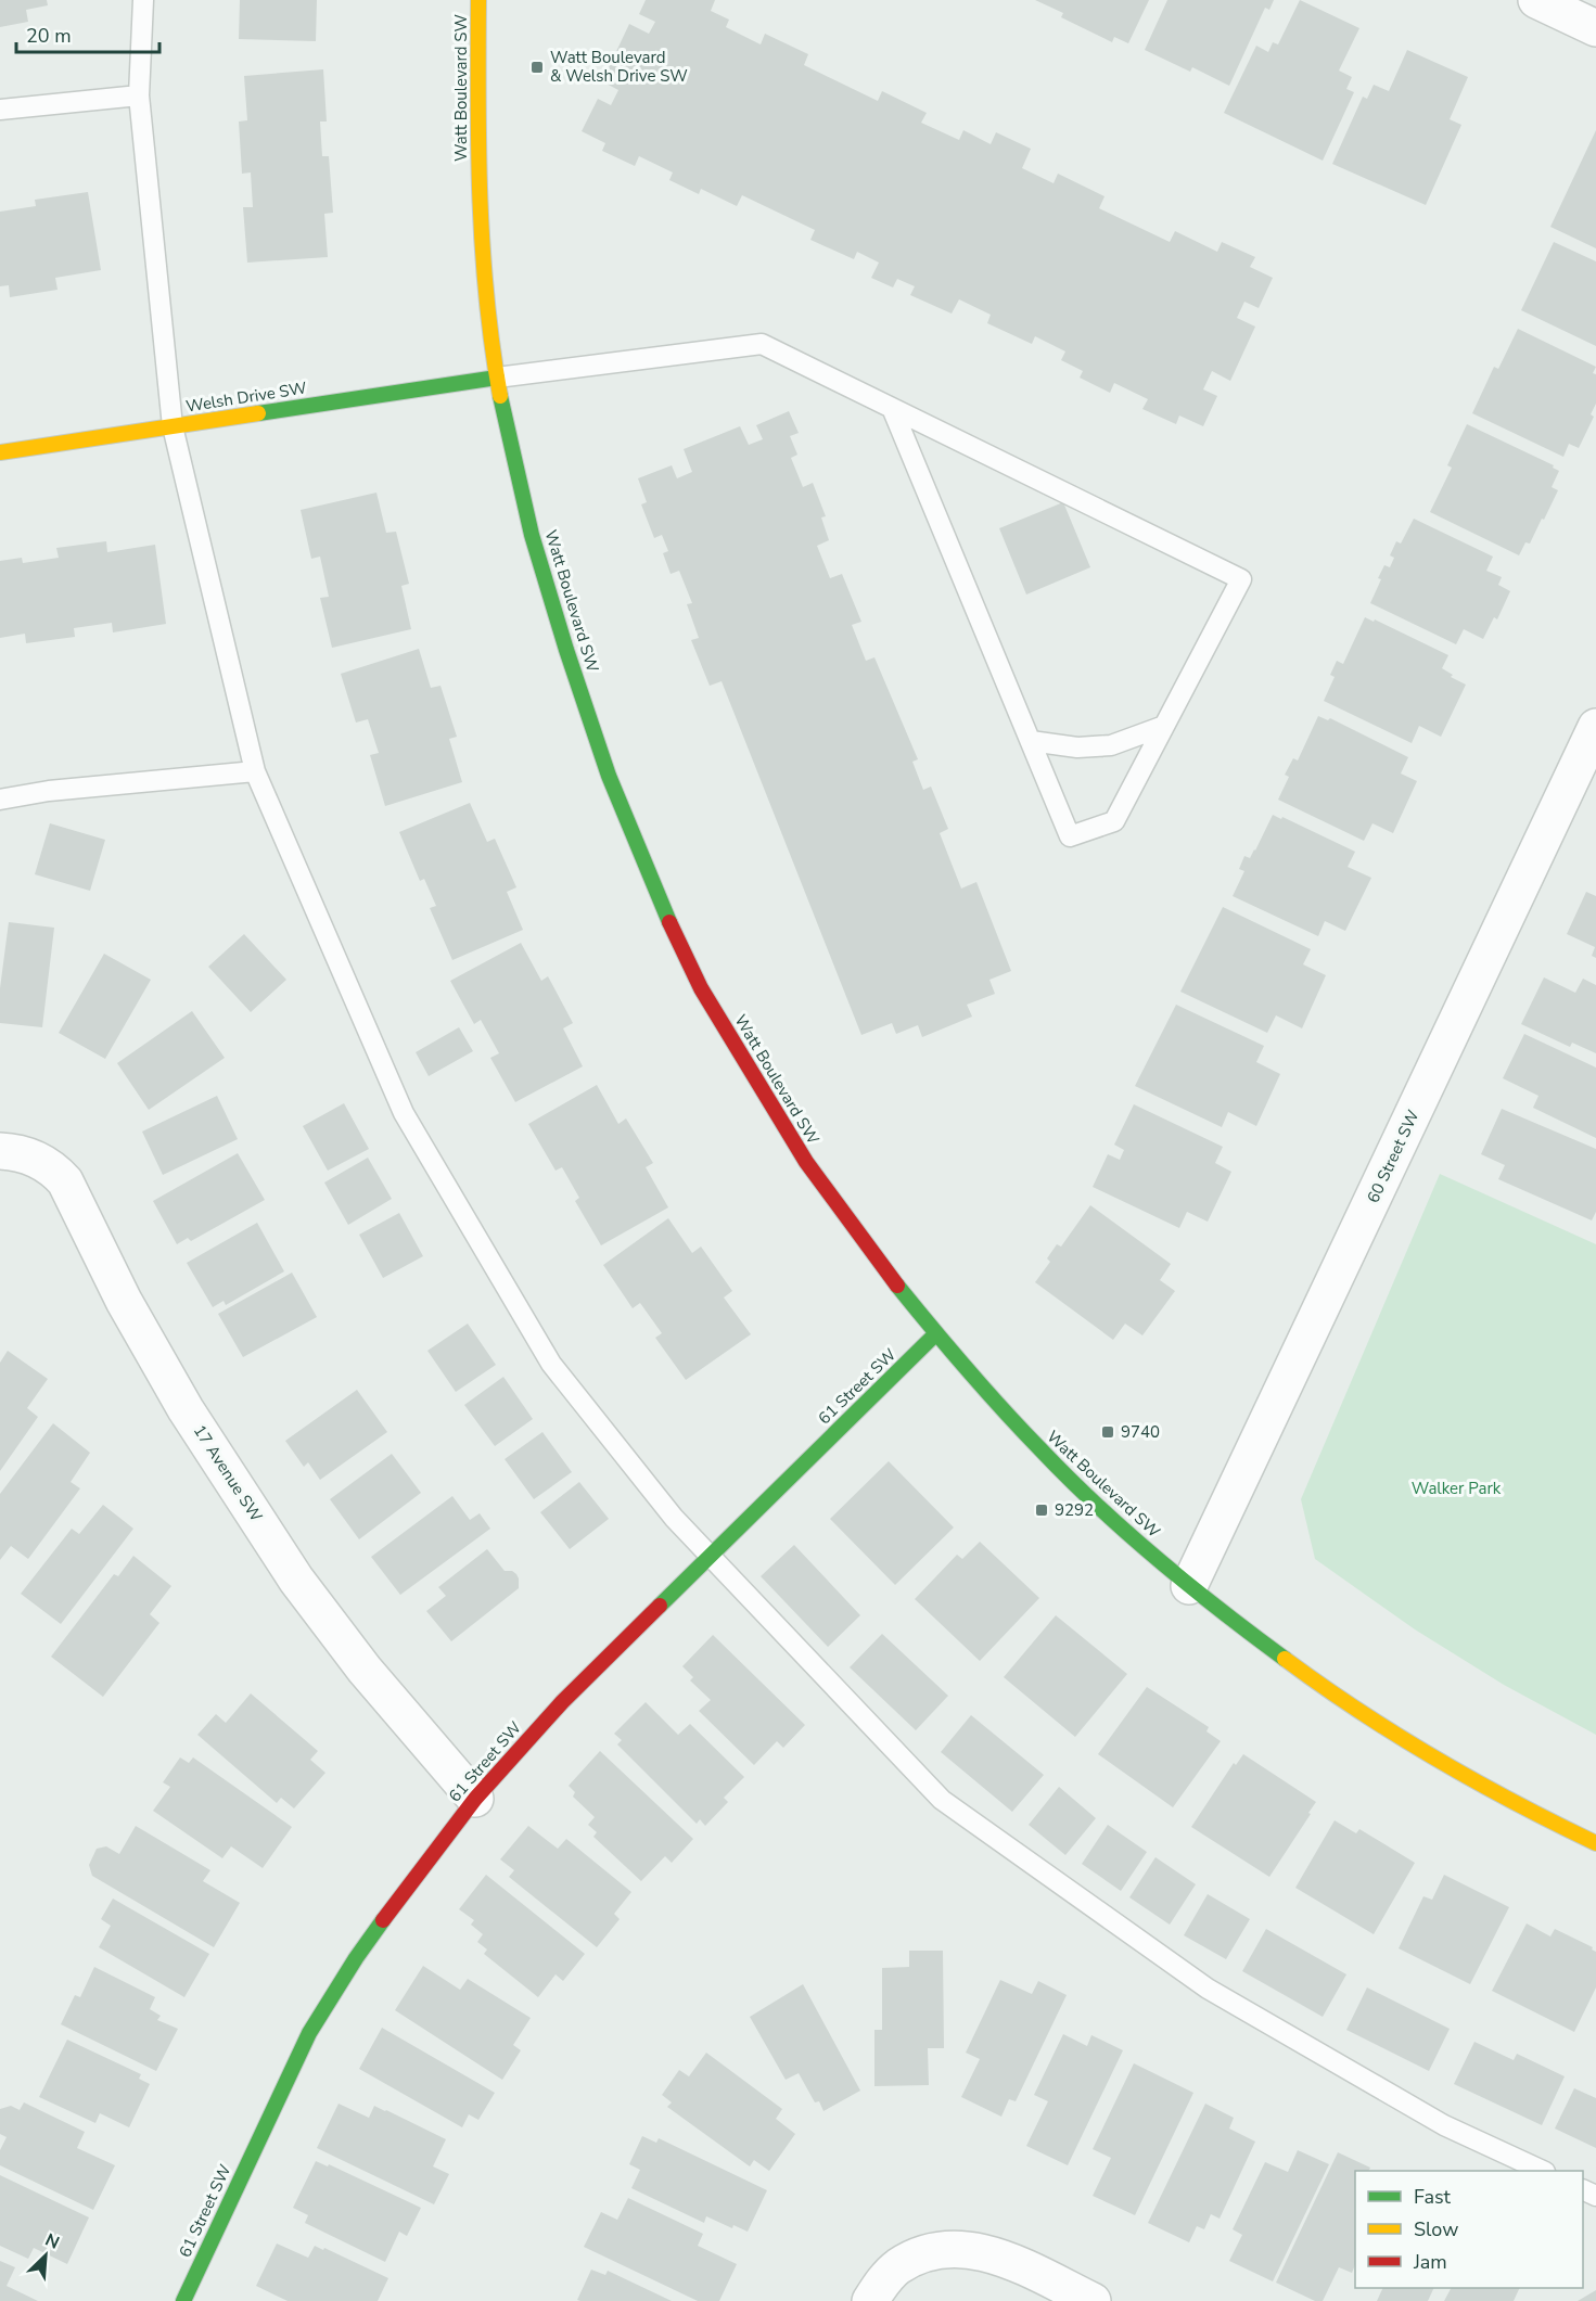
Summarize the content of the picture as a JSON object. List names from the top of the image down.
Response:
{
  "streets": {
    "street": [
      "Watt Boulevard SW",
      "Welsh Drive SW",
      "60 Street SW",
      "61 Street SW",
      "17 Avenue SW"
    ]
  },
  "crossings": [
    ["Watt Boulevard SW", "Welsh Drive SW"],
    ["Watt Boulevard SW", "60 Street SW"],
    ["Watt Boulevard SW", "61 Street SW"],
    ["61 Street SW", "17 Avenue SW"]
  ],
  "parks": ["Walker Park"],
  "places": {
    "transit": ["Watt Boulevard & Welsh Drive SW", "9740", "9292"]
  },
  "legend": ["Fast", "Slow", "Jam"],
  "scale_bar": "20 m",
  "north": "top right"
}
